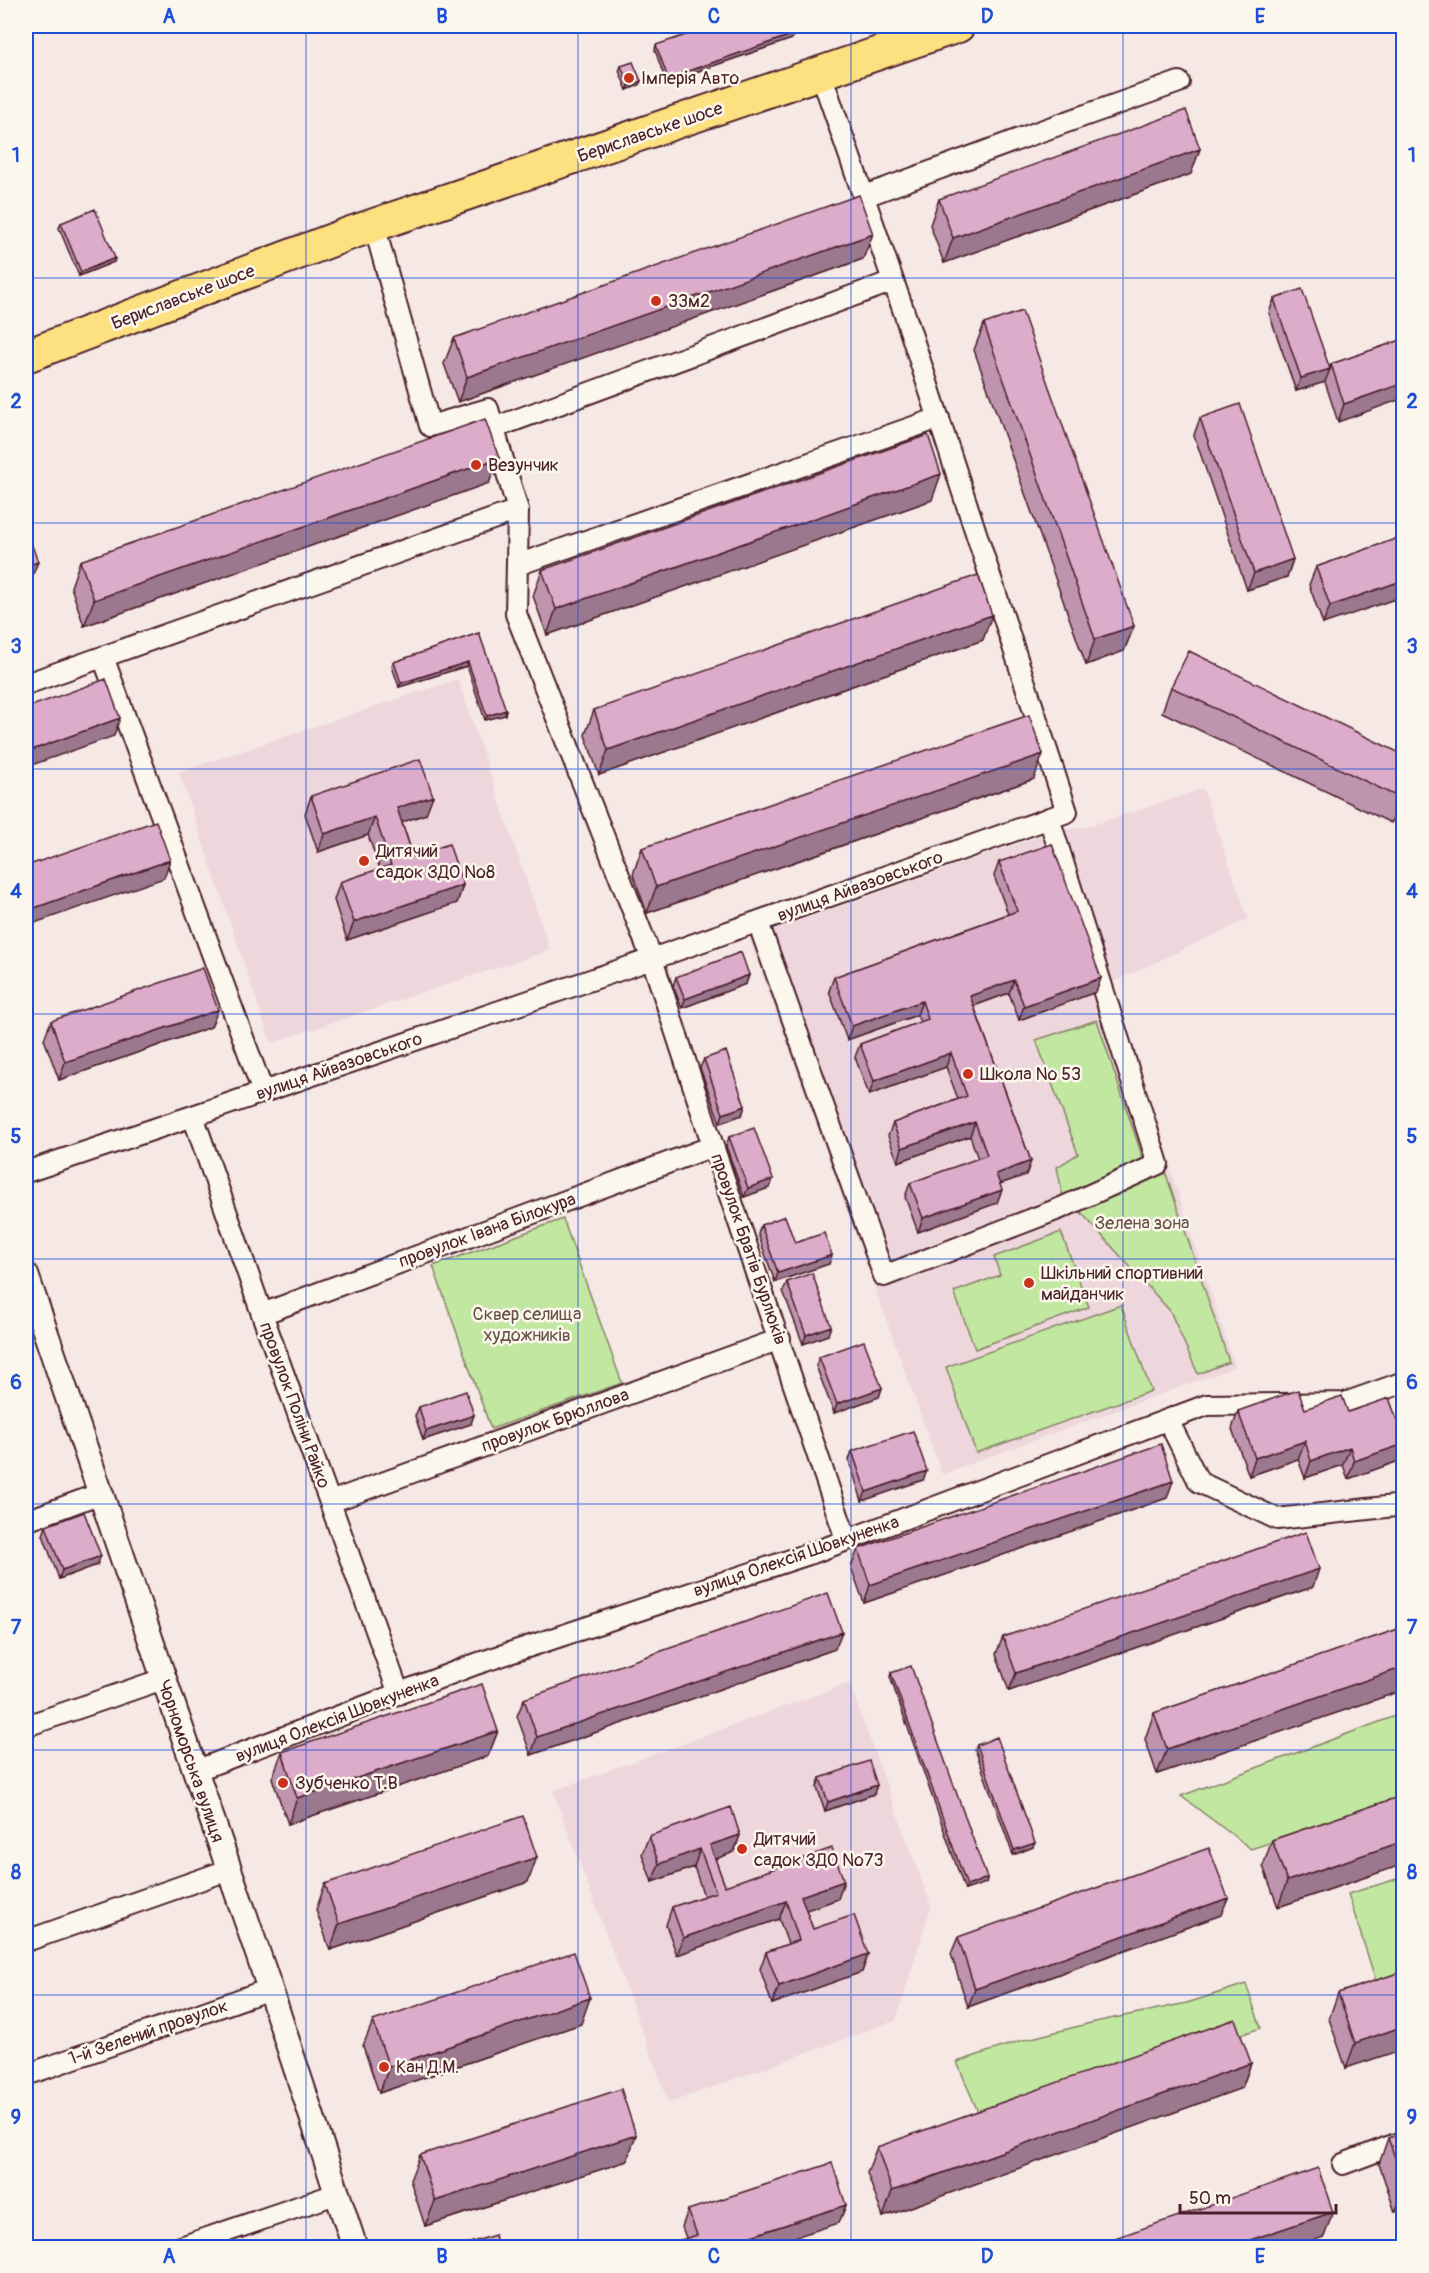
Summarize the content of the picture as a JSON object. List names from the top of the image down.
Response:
{
  "streets": {
    "main road": ["Бериславське шосе"],
    "street": [
      "вулиця Айвазовського",
      "провулок Івана Білокура",
      "провулок Братів Бурлюків",
      "провулок Поліни Райко",
      "провулок Брюллова",
      "вулиця Олексія Шовкуненка",
      "Чорноморська вулиця",
      "1-й Зелений провулок"
    ]
  },
  "crossings": [
    ["вулиця Айвазовського", "провулок Братів Бурлюків"],
    ["вулиця Айвазовського", "провулок Поліни Райко"],
    ["провулок Івана Білокура", "провулок Братів Бурлюків"],
    ["провулок Івана Білокура", "провулок Поліни Райко"],
    ["провулок Братів Бурлюків", "провулок Брюллова"],
    ["провулок Братів Бурлюків", "вулиця Олексія Шовкуненка"],
    ["провулок Поліни Райко", "провулок Брюллова"],
    ["провулок Поліни Райко", "вулиця Олексія Шовкуненка"],
    ["вулиця Олексія Шовкуненка", "Чорноморська вулиця"],
    ["Чорноморська вулиця", "1-й Зелений провулок"]
  ],
  "parks": ["Зелена зона", "Сквер селища художників"],
  "places": [
    "Імперія Авто",
    "33м2",
    "Везунчик",
    "Дитячий садок ЗДО №8",
    "Школа № 53",
    "Шкільний спортивний майданчик",
    "Зубченко Т.В",
    "Дитячий садок ЗДО №73",
    "Кан Д.М."
  ],
  "scale_bar": "50 m",
  "grid": {
    "columns": [
      "A",
      "B",
      "C",
      "D",
      "E"
    ],
    "rows": [
      "1",
      "2",
      "3",
      "4",
      "5",
      "6",
      "7",
      "8",
      "9"
    ]
  }
}
